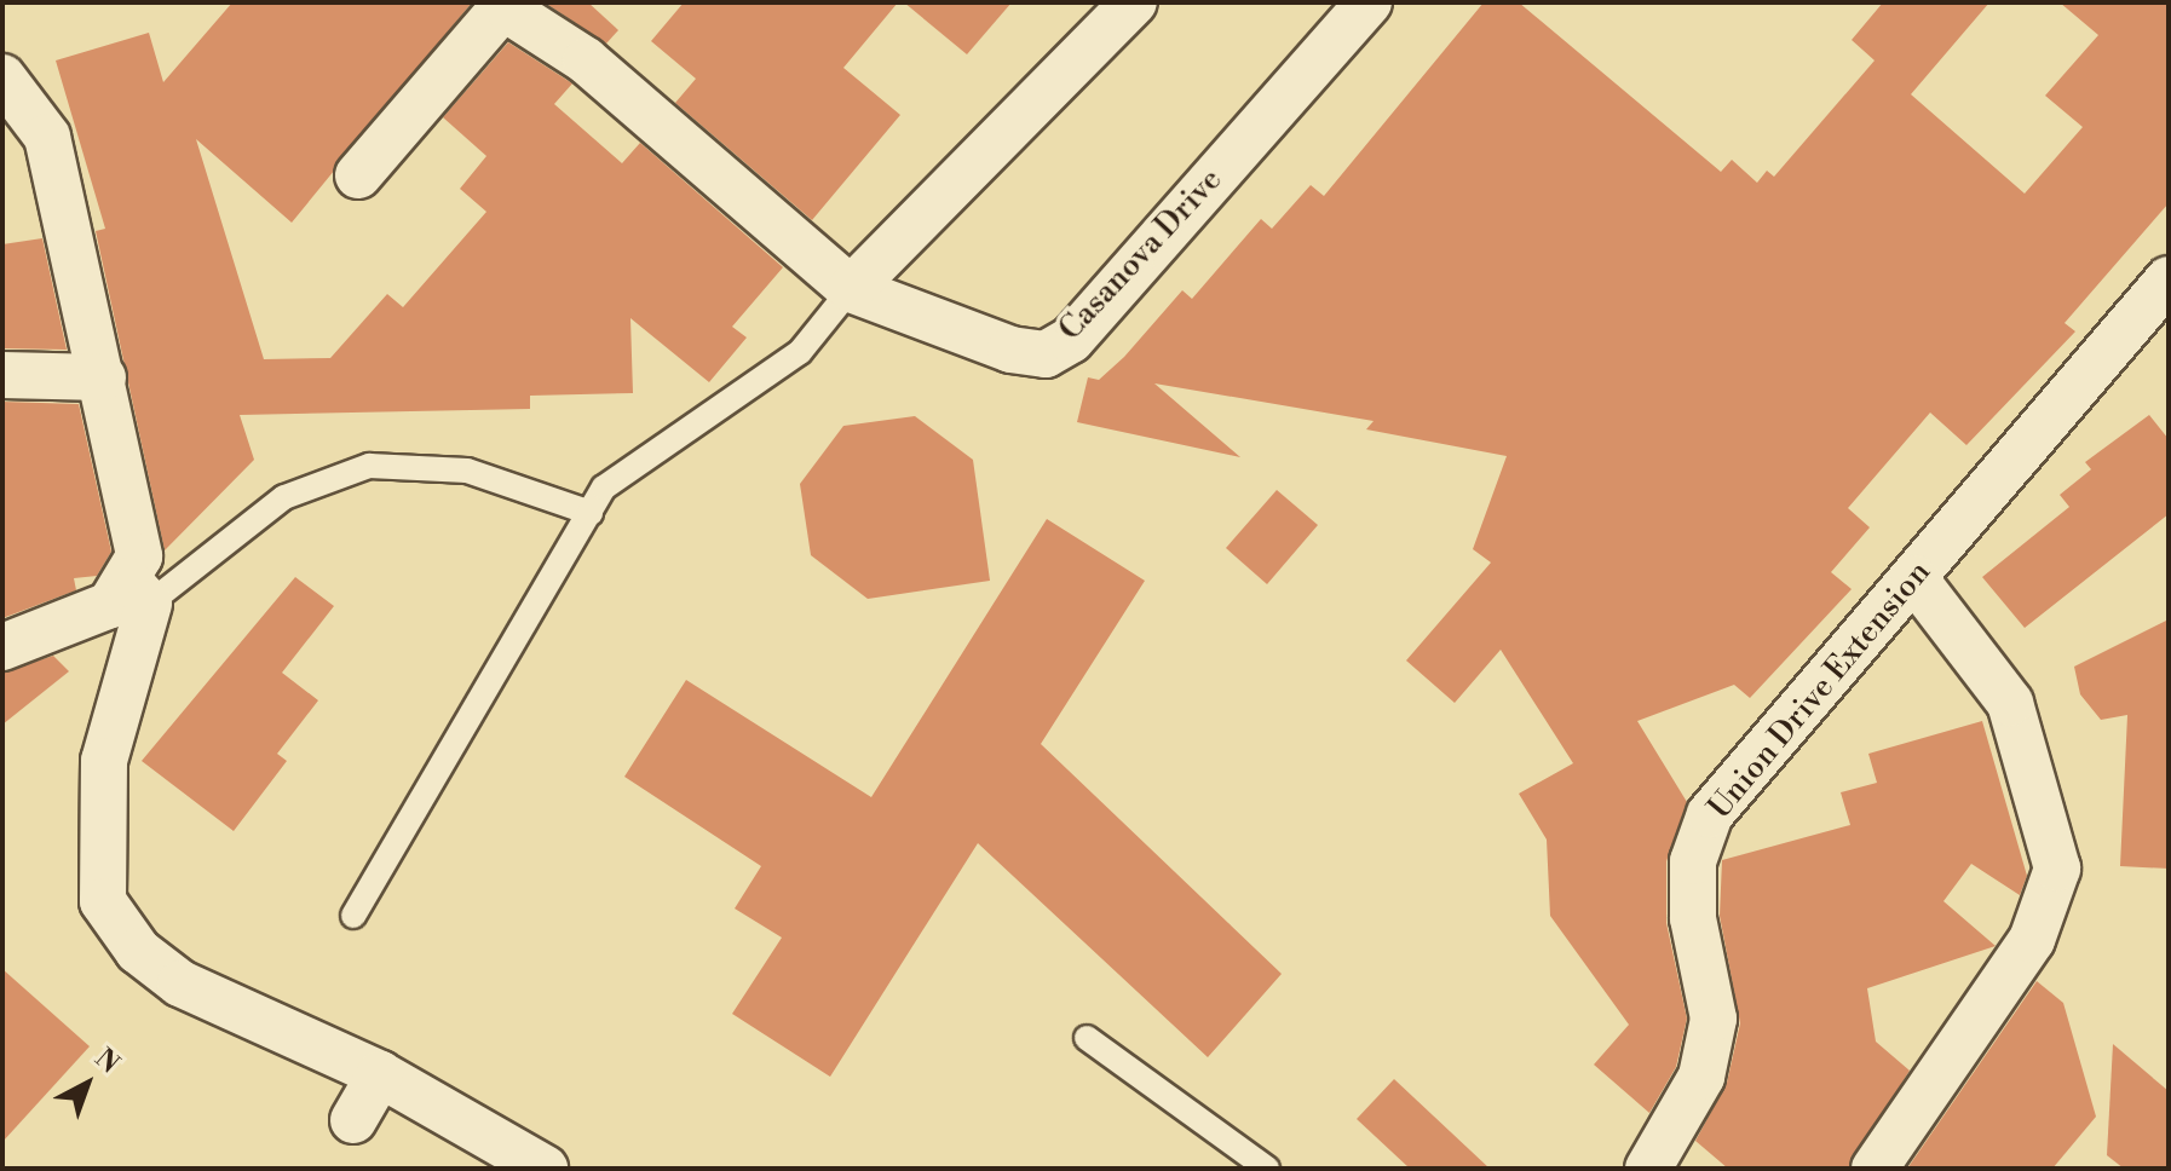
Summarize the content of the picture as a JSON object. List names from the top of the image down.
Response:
{
  "streets": {
    "street": ["Casanova Drive", "Union Drive Extension"]
  },
  "north": "top right"
}
